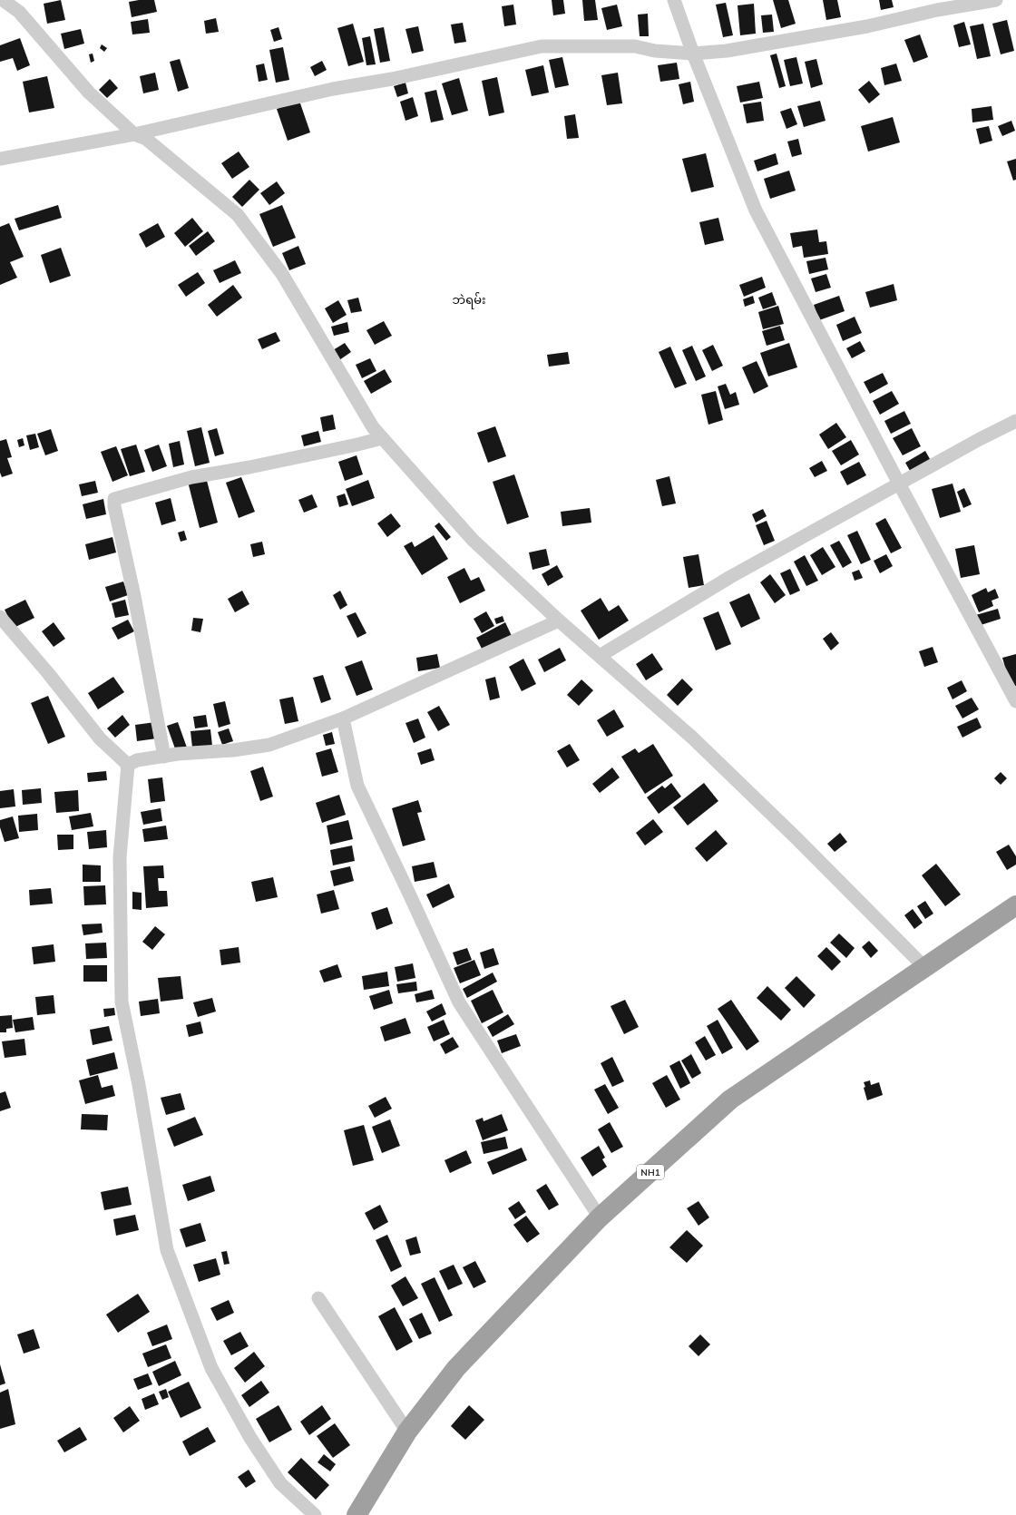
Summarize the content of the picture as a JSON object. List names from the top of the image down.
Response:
{
  "streets": {
    "highway": ["NH1"]
  },
  "districts": ["ဘဲရမ်း"]
}
